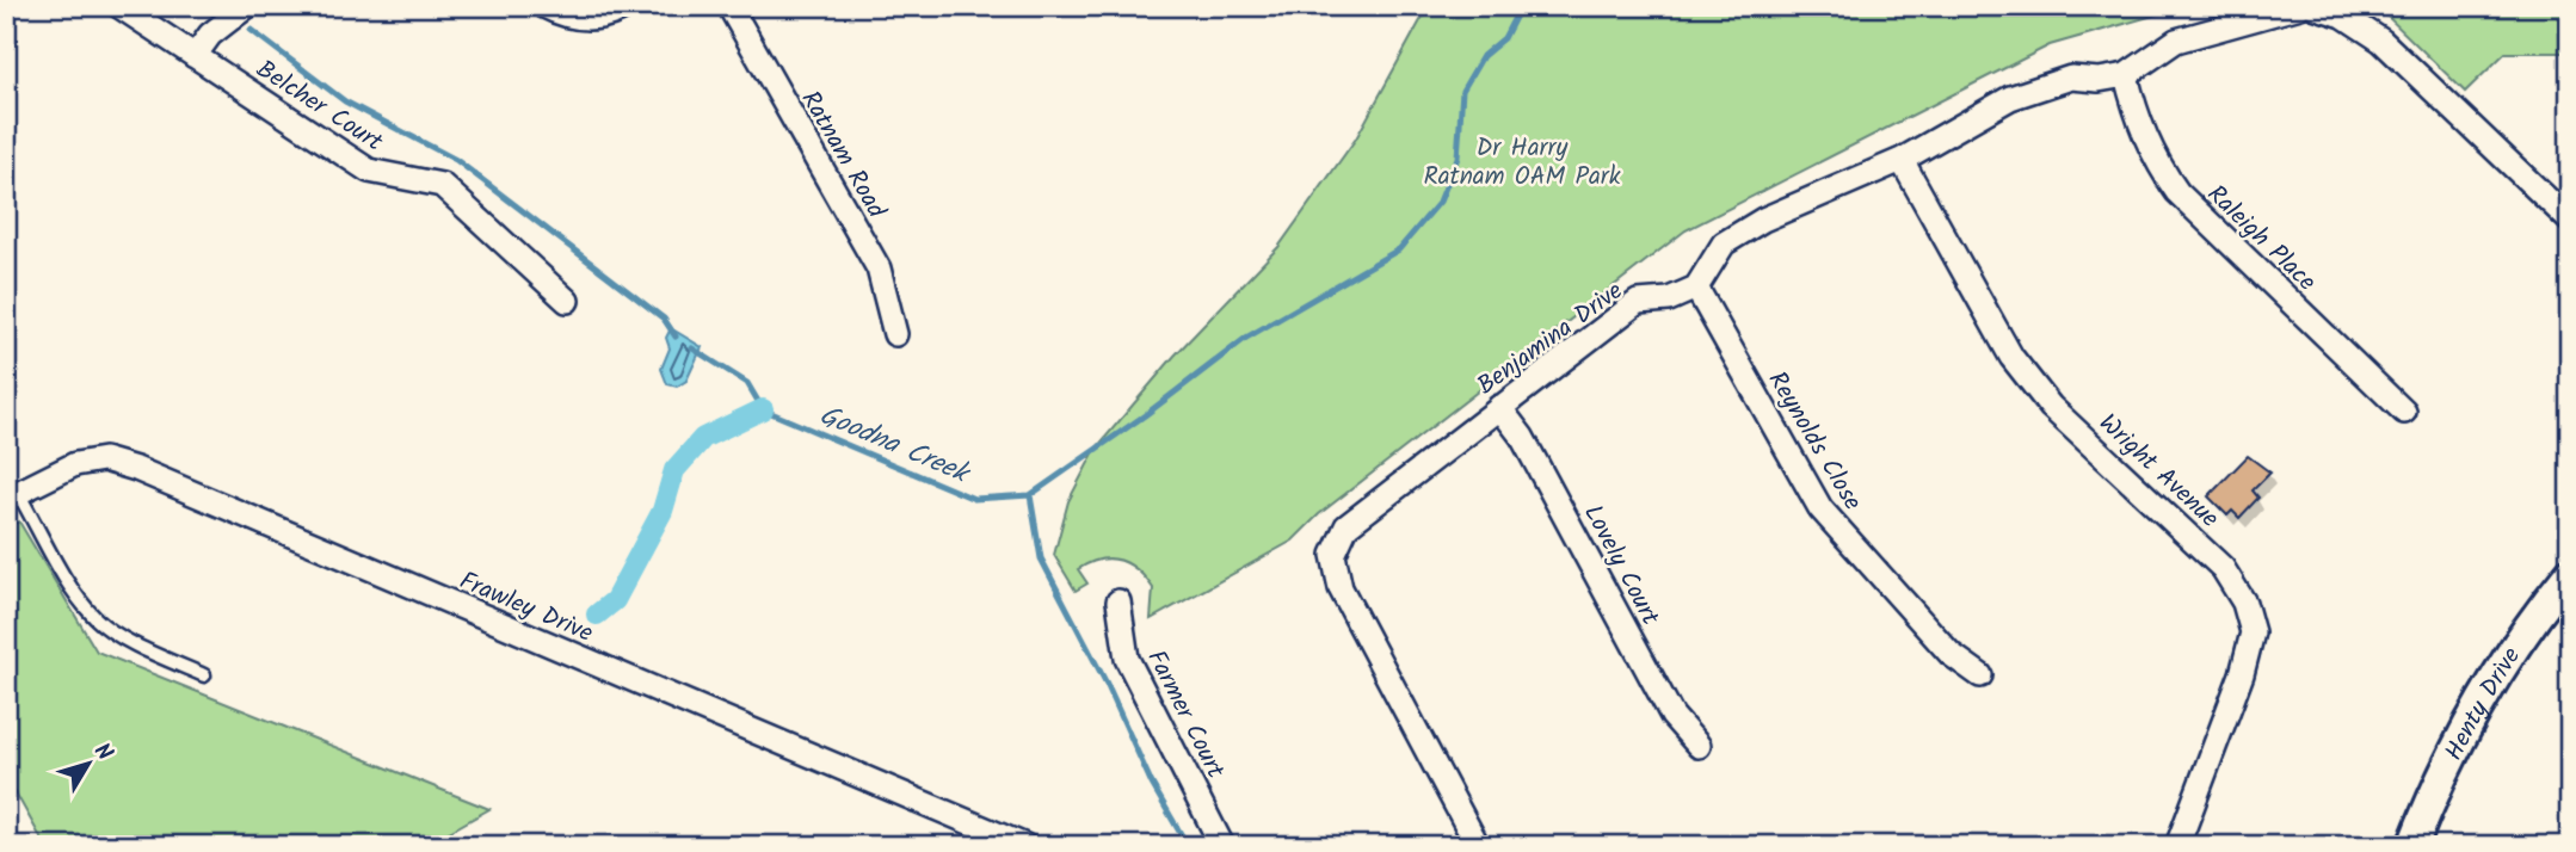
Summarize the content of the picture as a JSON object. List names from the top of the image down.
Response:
{
  "streets": {
    "street": [
      "Belcher Court",
      "Ratnam Road",
      "Raleigh Place",
      "Benjamina Drive",
      "Reynolds Close",
      "Wright Avenue",
      "Lovely Court",
      "Frawley Drive",
      "Henty Drive",
      "Farmer Court"
    ]
  },
  "crossings": [
    ["Benjamina Drive", "Reynolds Close"],
    ["Benjamina Drive", "Lovely Court"]
  ],
  "water": ["Goodna Creek"],
  "parks": ["Dr Harry Ratnam OAM Park"],
  "north": "top right"
}
